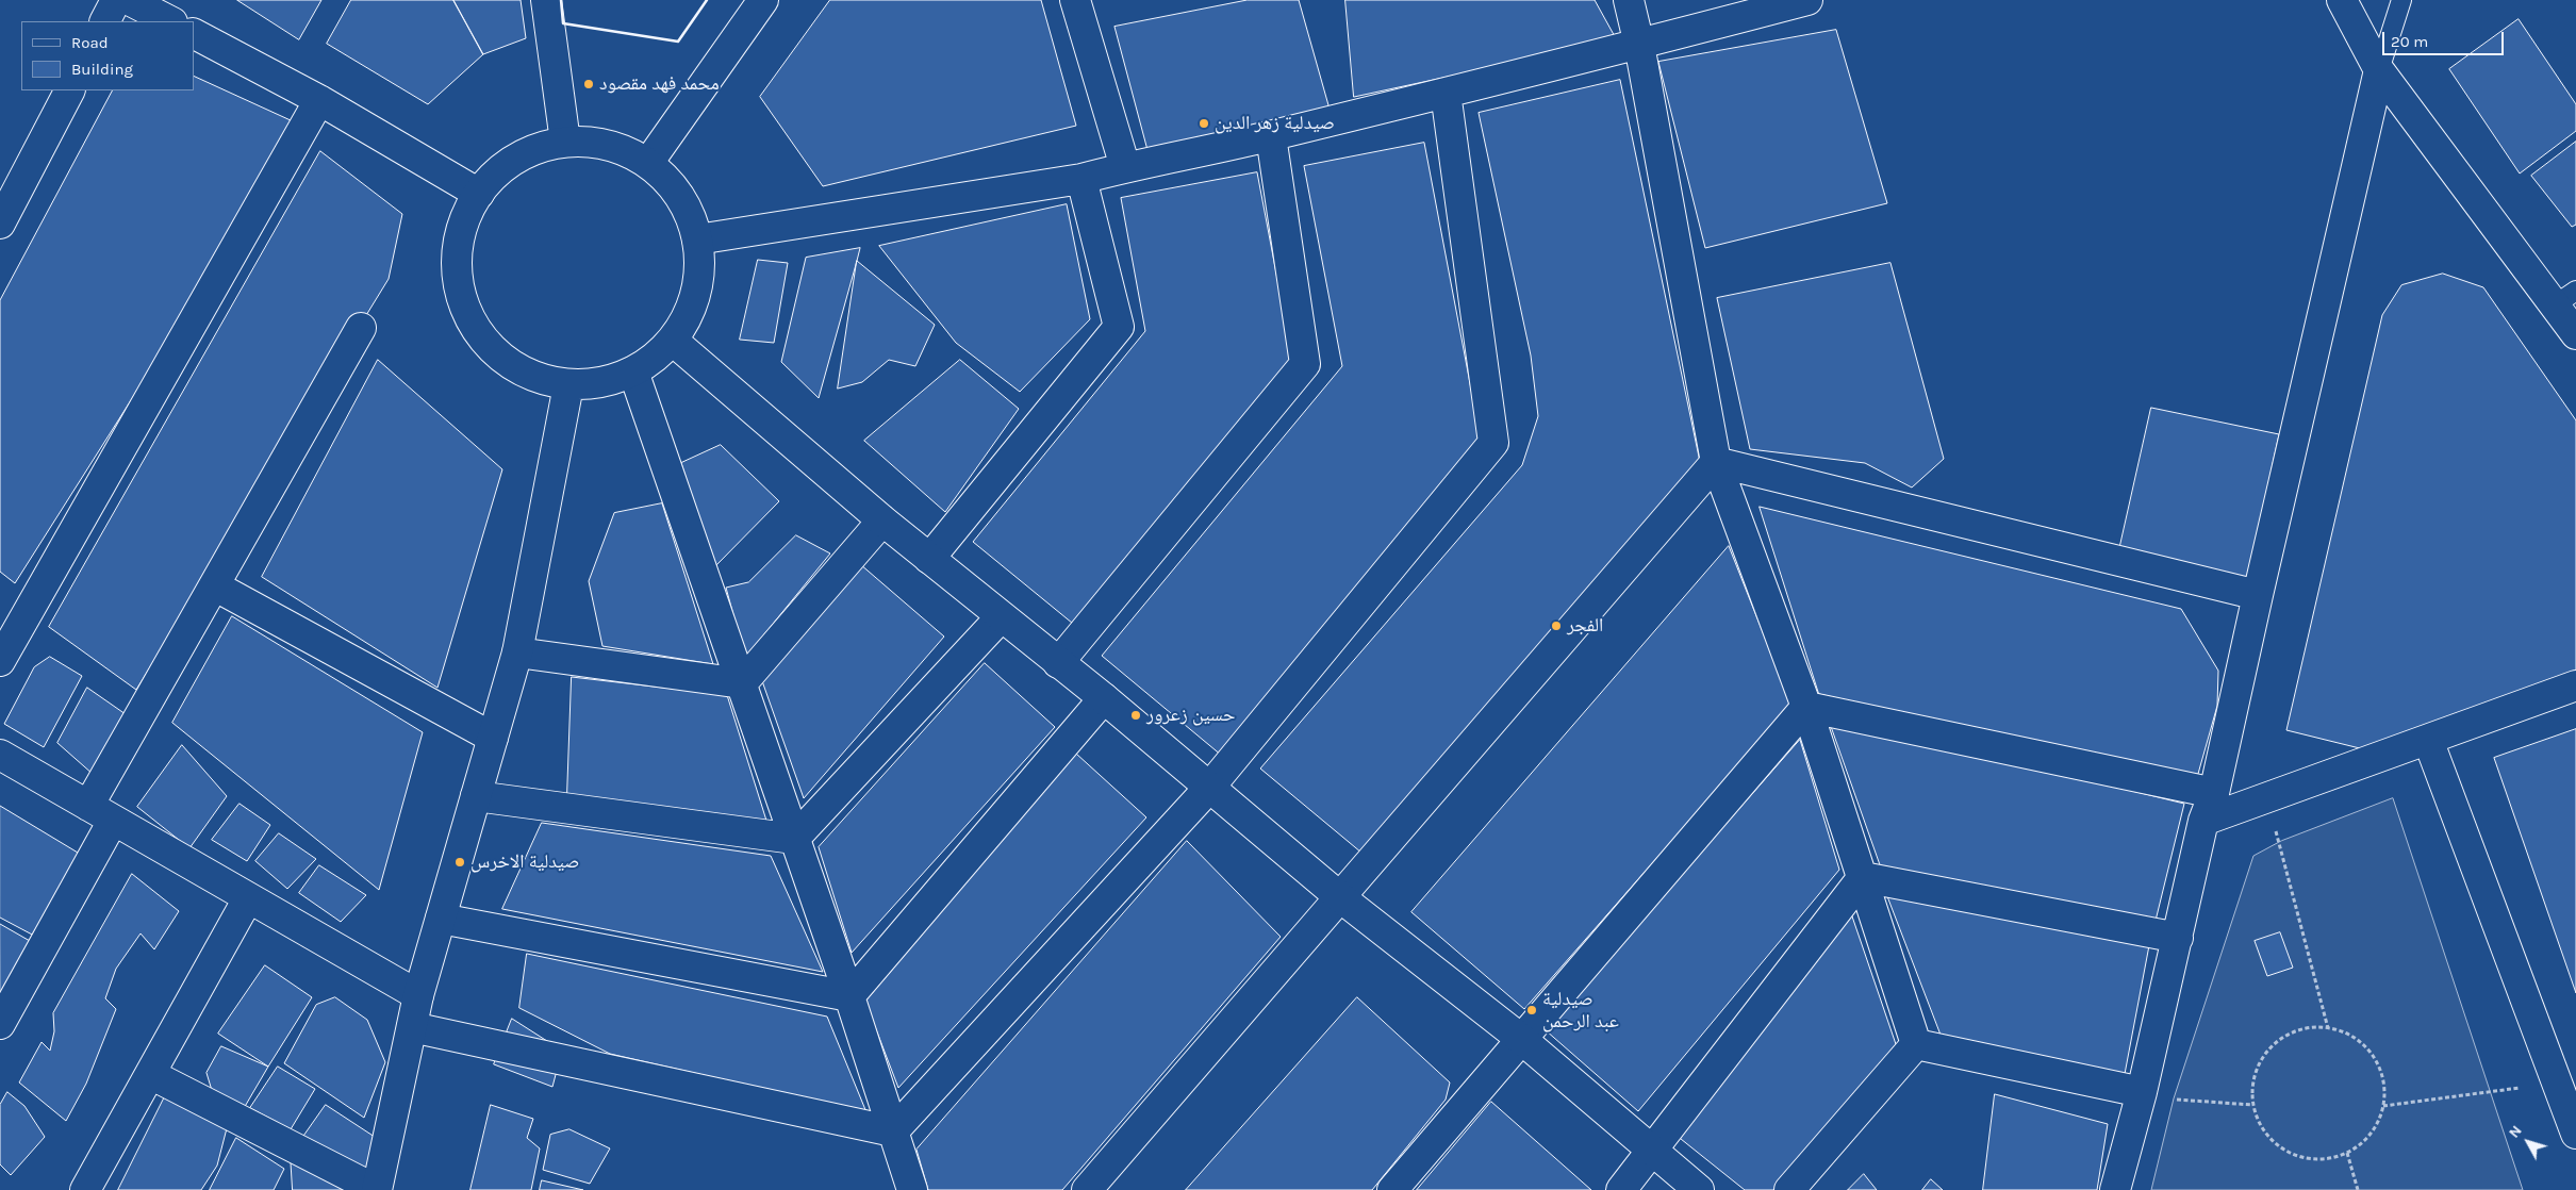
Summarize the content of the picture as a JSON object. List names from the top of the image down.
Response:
{
  "places": [
    "محمد فهد مقصود",
    "صيدلية زهر الدين",
    "الفجر",
    "حسين زعرور",
    "صيدلية الاخرس",
    "صيدلية عبد الرحمن"
  ],
  "legend": ["Road", "Building"],
  "scale_bar": "20 m",
  "north": "top left"
}
